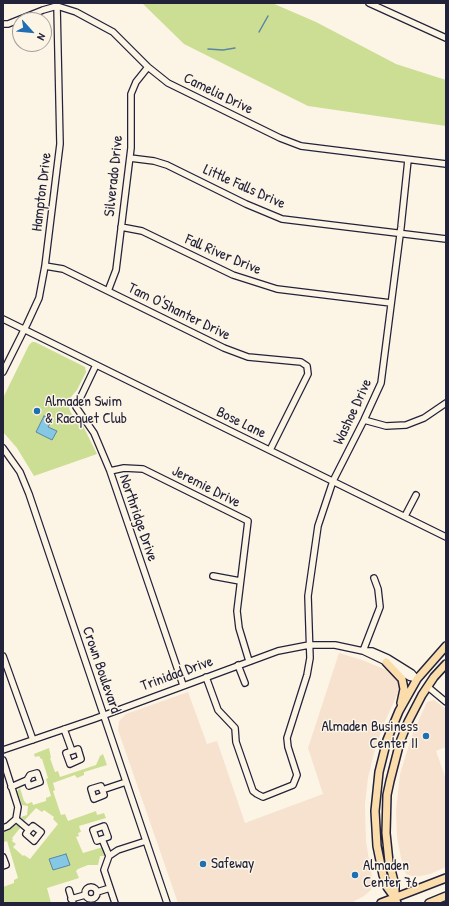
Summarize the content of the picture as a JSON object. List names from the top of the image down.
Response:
{
  "streets": {
    "main road": ["Trinidad Drive"],
    "street": [
      "Camelia Drive",
      "Silverado Drive",
      "Little Falls Drive",
      "Hampton Drive",
      "Fall River Drive",
      "Tam O'Shanter Drive",
      "Washoe Drive",
      "Bose Lane",
      "Jeremie Drive",
      "Northridge Drive",
      "Crown Boulevard"
    ]
  },
  "crossings": [
    ["Camelia Drive", "Silverado Drive"],
    ["Camelia Drive", "Hampton Drive"],
    ["Camelia Drive", "Washoe Drive"],
    ["Silverado Drive", "Little Falls Drive"],
    ["Silverado Drive", "Fall River Drive"],
    ["Silverado Drive", "Tam O'Shanter Drive"],
    ["Little Falls Drive", "Washoe Drive"],
    ["Hampton Drive", "Tam O'Shanter Drive"],
    ["Hampton Drive", "Bose Lane"],
    ["Fall River Drive", "Washoe Drive"],
    ["Tam O'Shanter Drive", "Bose Lane"],
    ["Washoe Drive", "Bose Lane"],
    ["Washoe Drive", "Trinidad Drive"],
    ["Bose Lane", "Northridge Drive"],
    ["Jeremie Drive", "Northridge Drive"],
    ["Jeremie Drive", "Trinidad Drive"],
    ["Northridge Drive", "Trinidad Drive"],
    ["Crown Boulevard", "Trinidad Drive"]
  ],
  "places": [
    "Almaden Swim & Racquet Club",
    "Almaden Business Center II",
    "Safeway",
    "Almaden Center 76"
  ],
  "north": "bottom right"
}
